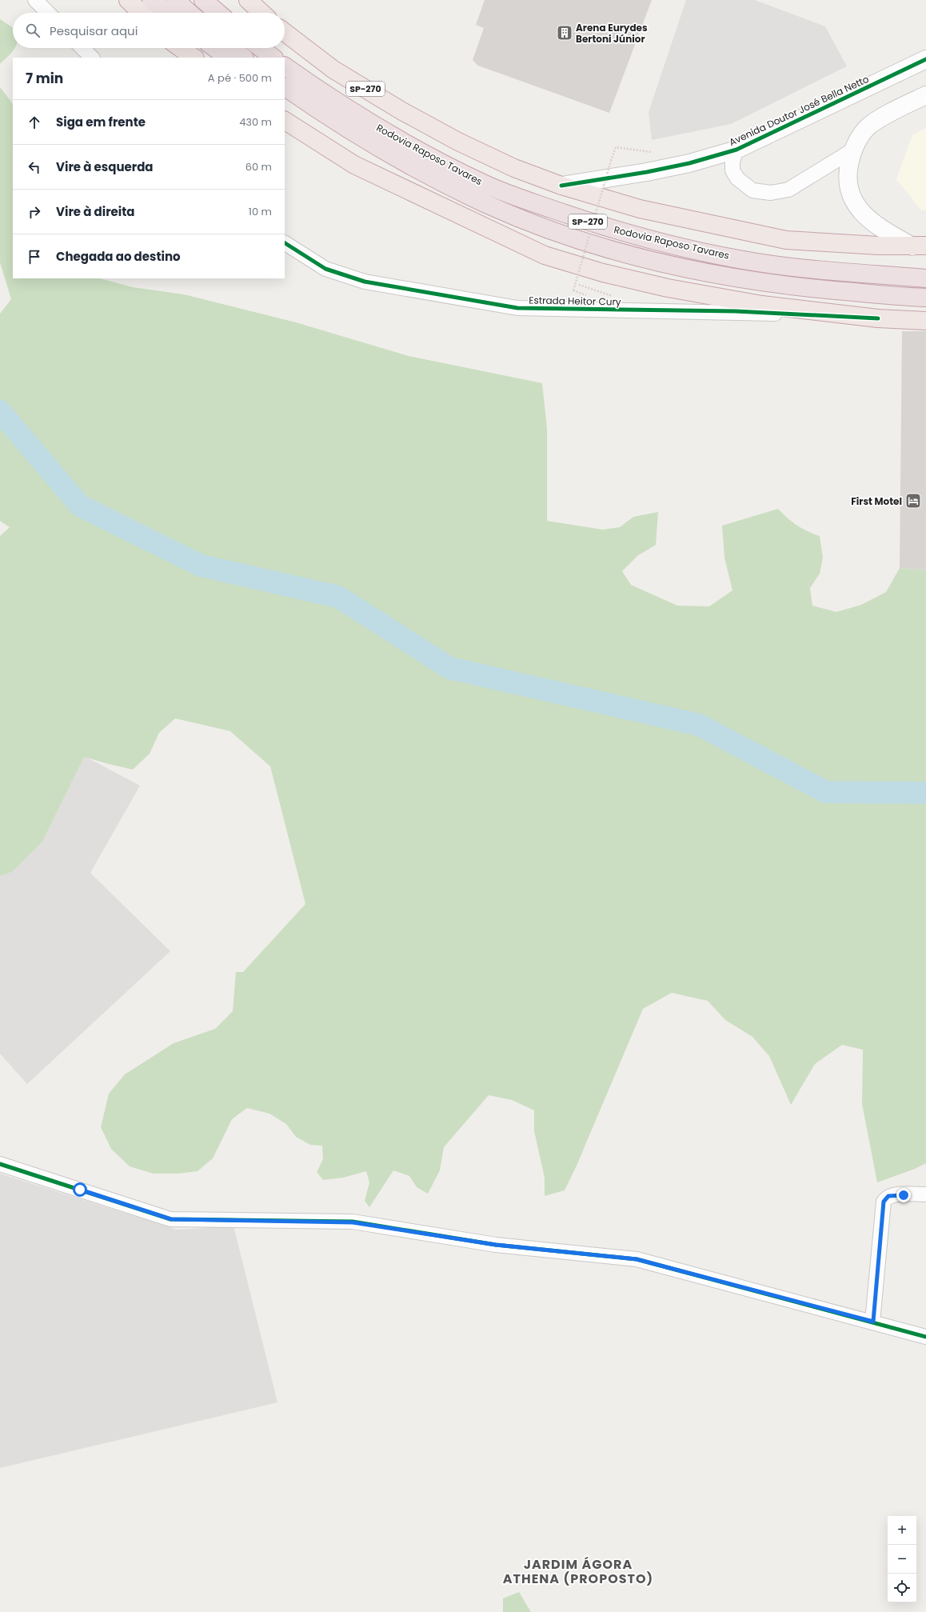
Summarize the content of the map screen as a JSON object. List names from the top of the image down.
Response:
{
  "streets": {
    "highway": ["SP-270", "Rodovia Raposo Tavares"],
    "street": ["Avenida Doutor José Bella Netto", "Estrada Heitor Cury"]
  },
  "crossings": [
    ["SP-270", "Avenida Doutor José Bella Netto"]
  ],
  "districts": ["JARDIM ÁGORA ATHENA (PROPOSTO)"],
  "places": {
    "building": ["Arena Eurydes Bertoni Júnior"],
    "hotel": ["First Motel"]
  },
  "page": {
    "search": "Pesquisar aqui",
    "heading": ["7 min", "A pé · 500 m"],
    "list": [
      ["Siga em frente", "430 m"],
      ["Vire à esquerda", "60 m"],
      ["Vire à direita", "10 m"],
      "Chegada ao destino"
    ],
    "map_buttons": ["+", "−"]
  }
}
